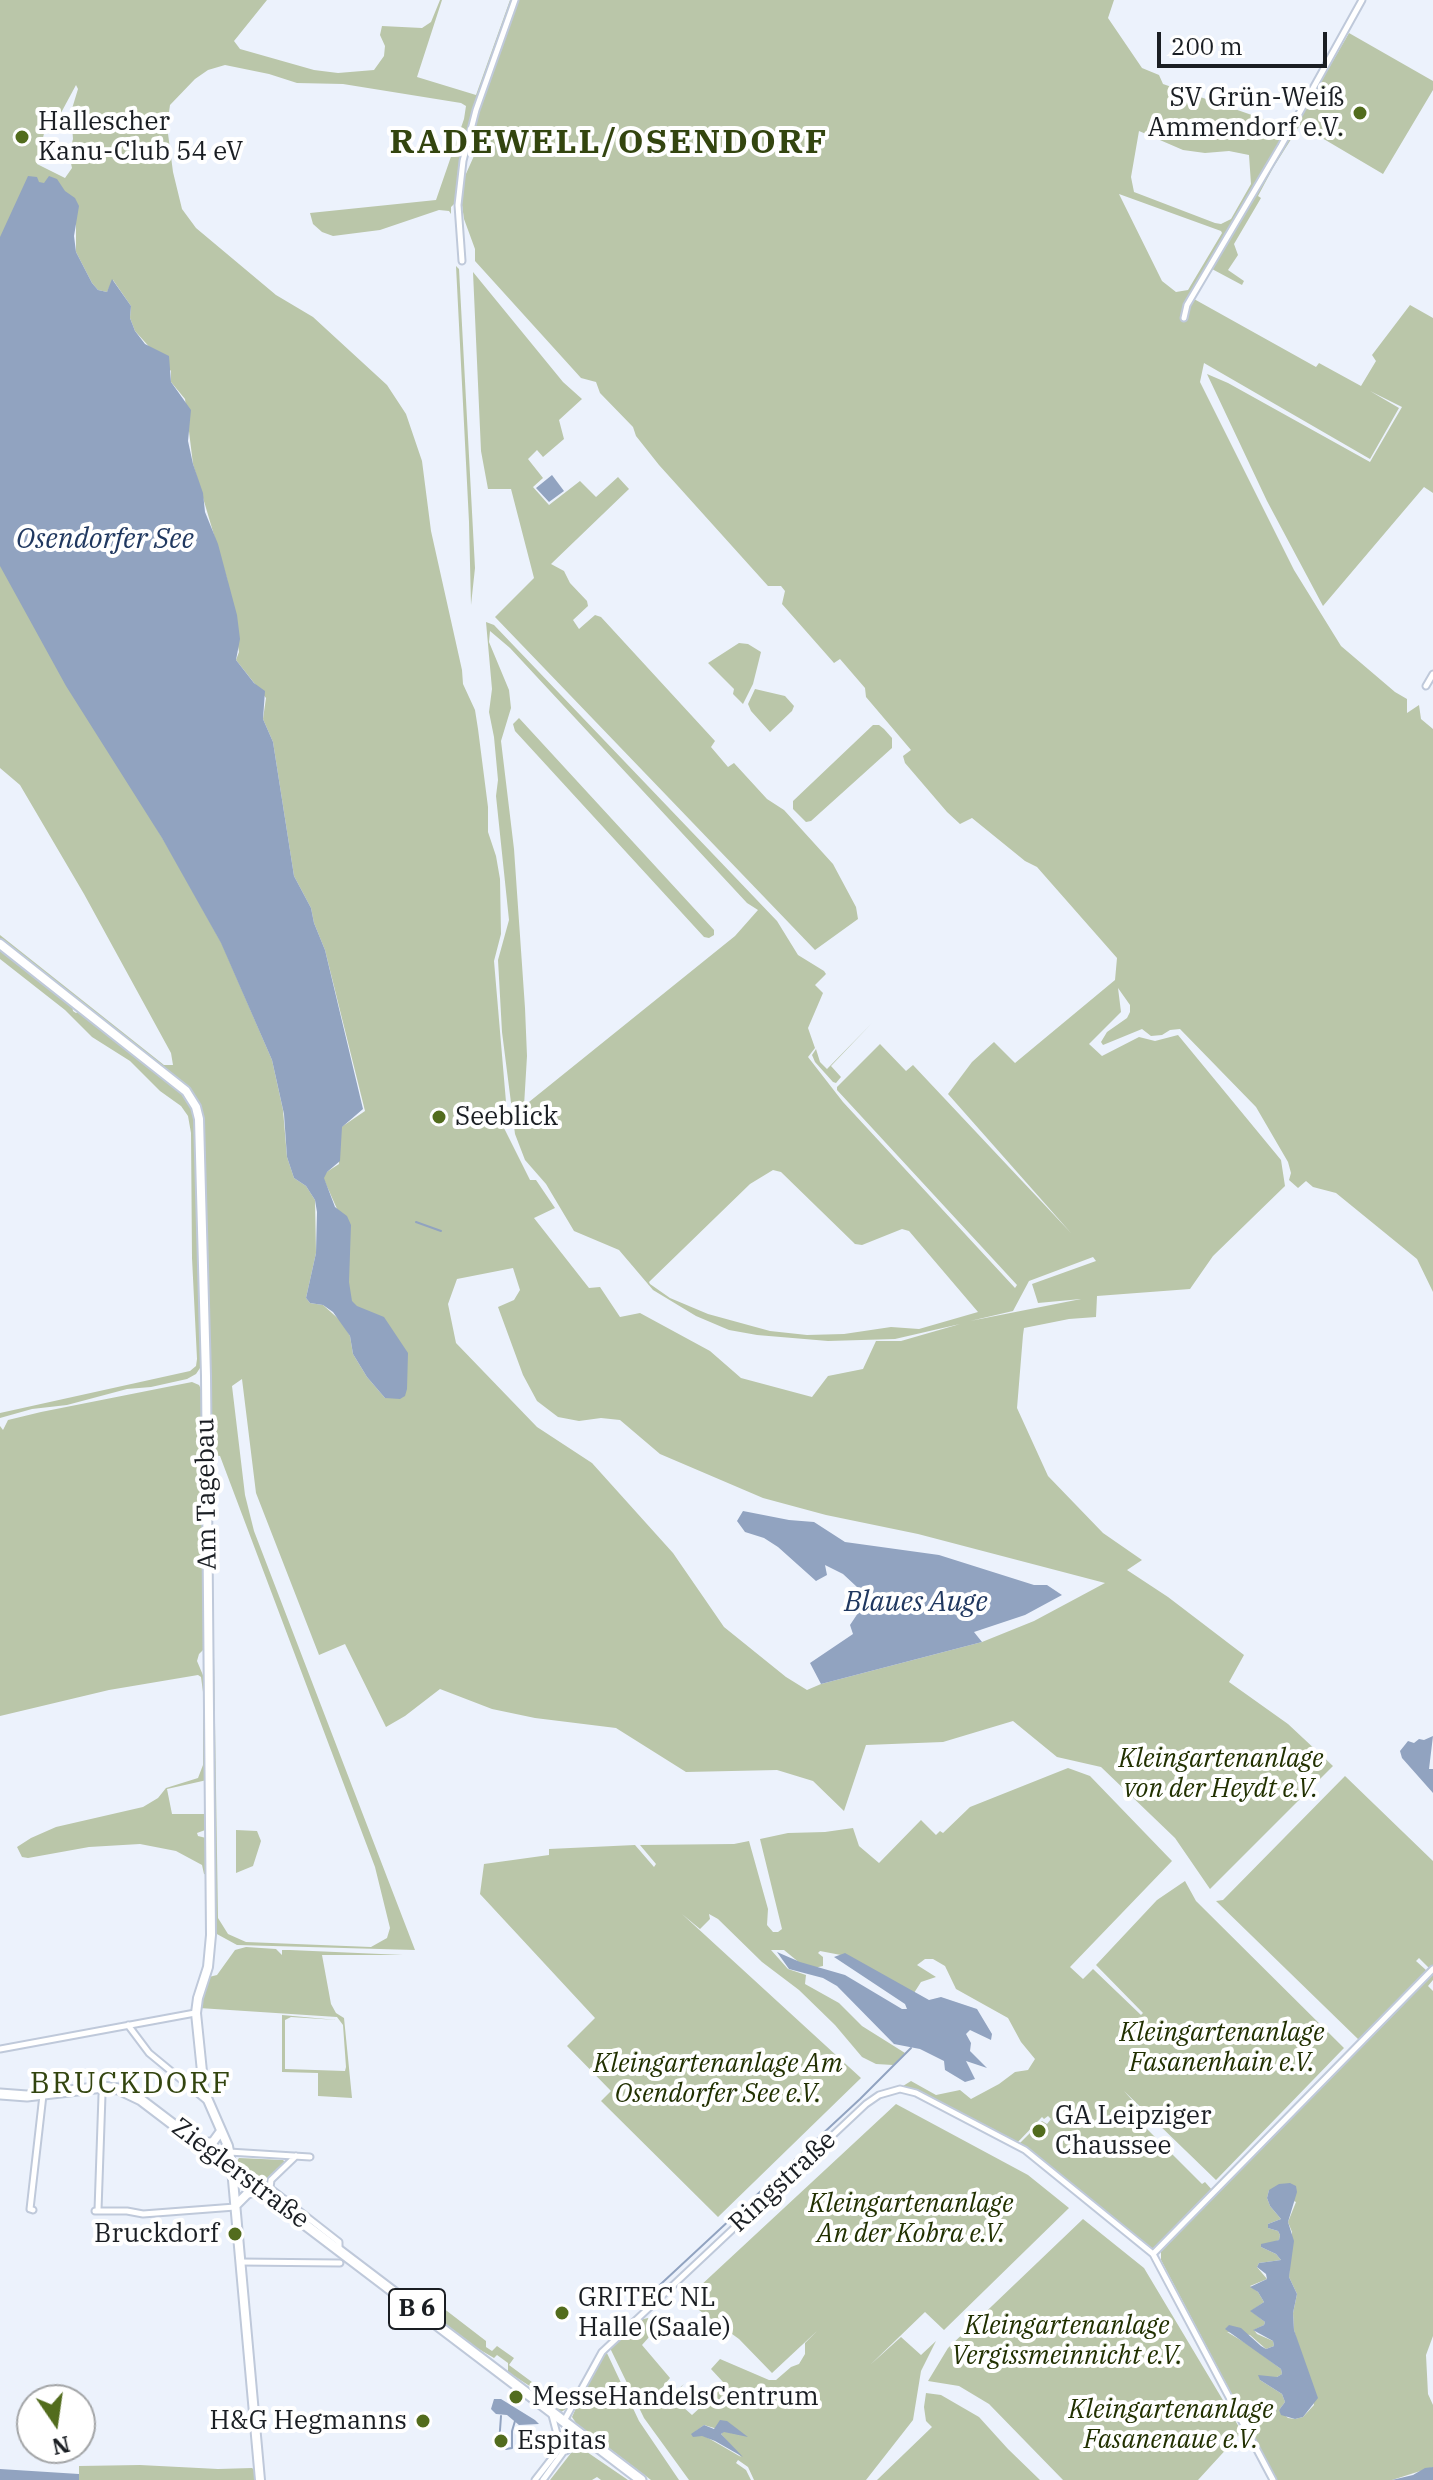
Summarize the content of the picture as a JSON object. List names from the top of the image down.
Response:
{
  "streets": {
    "main road": ["Zieglerstraße", "B 6"],
    "street": ["Am Tagebau", "Ringstraße"]
  },
  "crossings": [
    ["Am Tagebau", "Zieglerstraße"],
    ["Zieglerstraße", "B 6"],
    ["Ringstraße", "B 6"]
  ],
  "districts": ["RADEWELL/OSENDORF", "BRUCKDORF"],
  "water": ["Osendorfer See", "Blaues Auge"],
  "parks": [
    "Kleingartenanlage von der Heydt e.V.",
    "Kleingartenanlage Fasanenhain e.V.",
    "Kleingartenanlage Am Osendorfer See e.V.",
    "Kleingartenanlage An der Kobra e.V.",
    "Kleingartenanlage Vergissmeinnicht e.V.",
    "Kleingartenanlage Fasanenaue e.V."
  ],
  "places": [
    "SV Grün-Weiß Ammendorf e.V.",
    "Hallescher Kanu-Club 54 eV",
    "Seeblick",
    "GA Leipziger Chaussee",
    "Bruckdorf",
    "GRITEC NL Halle (Saale)",
    "MesseHandelsCentrum",
    "H&G Hegmanns",
    "Espitas"
  ],
  "scale_bar": "200 m",
  "north": "bottom"
}
